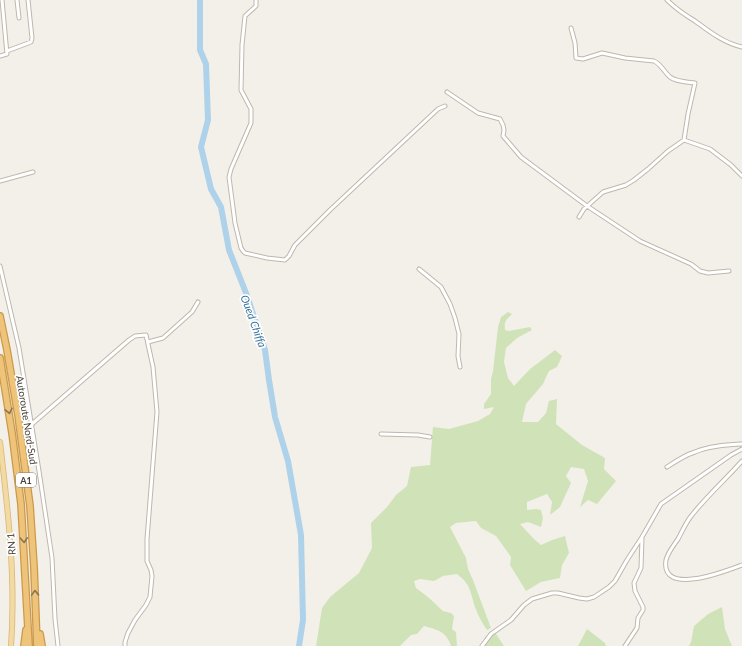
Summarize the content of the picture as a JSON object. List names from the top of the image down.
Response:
{
  "streets": {
    "highway": ["Autoroute Nord-Sud", "A1"],
    "main road": ["RN 1"]
  },
  "water": ["Oued Chiffa"]
}
